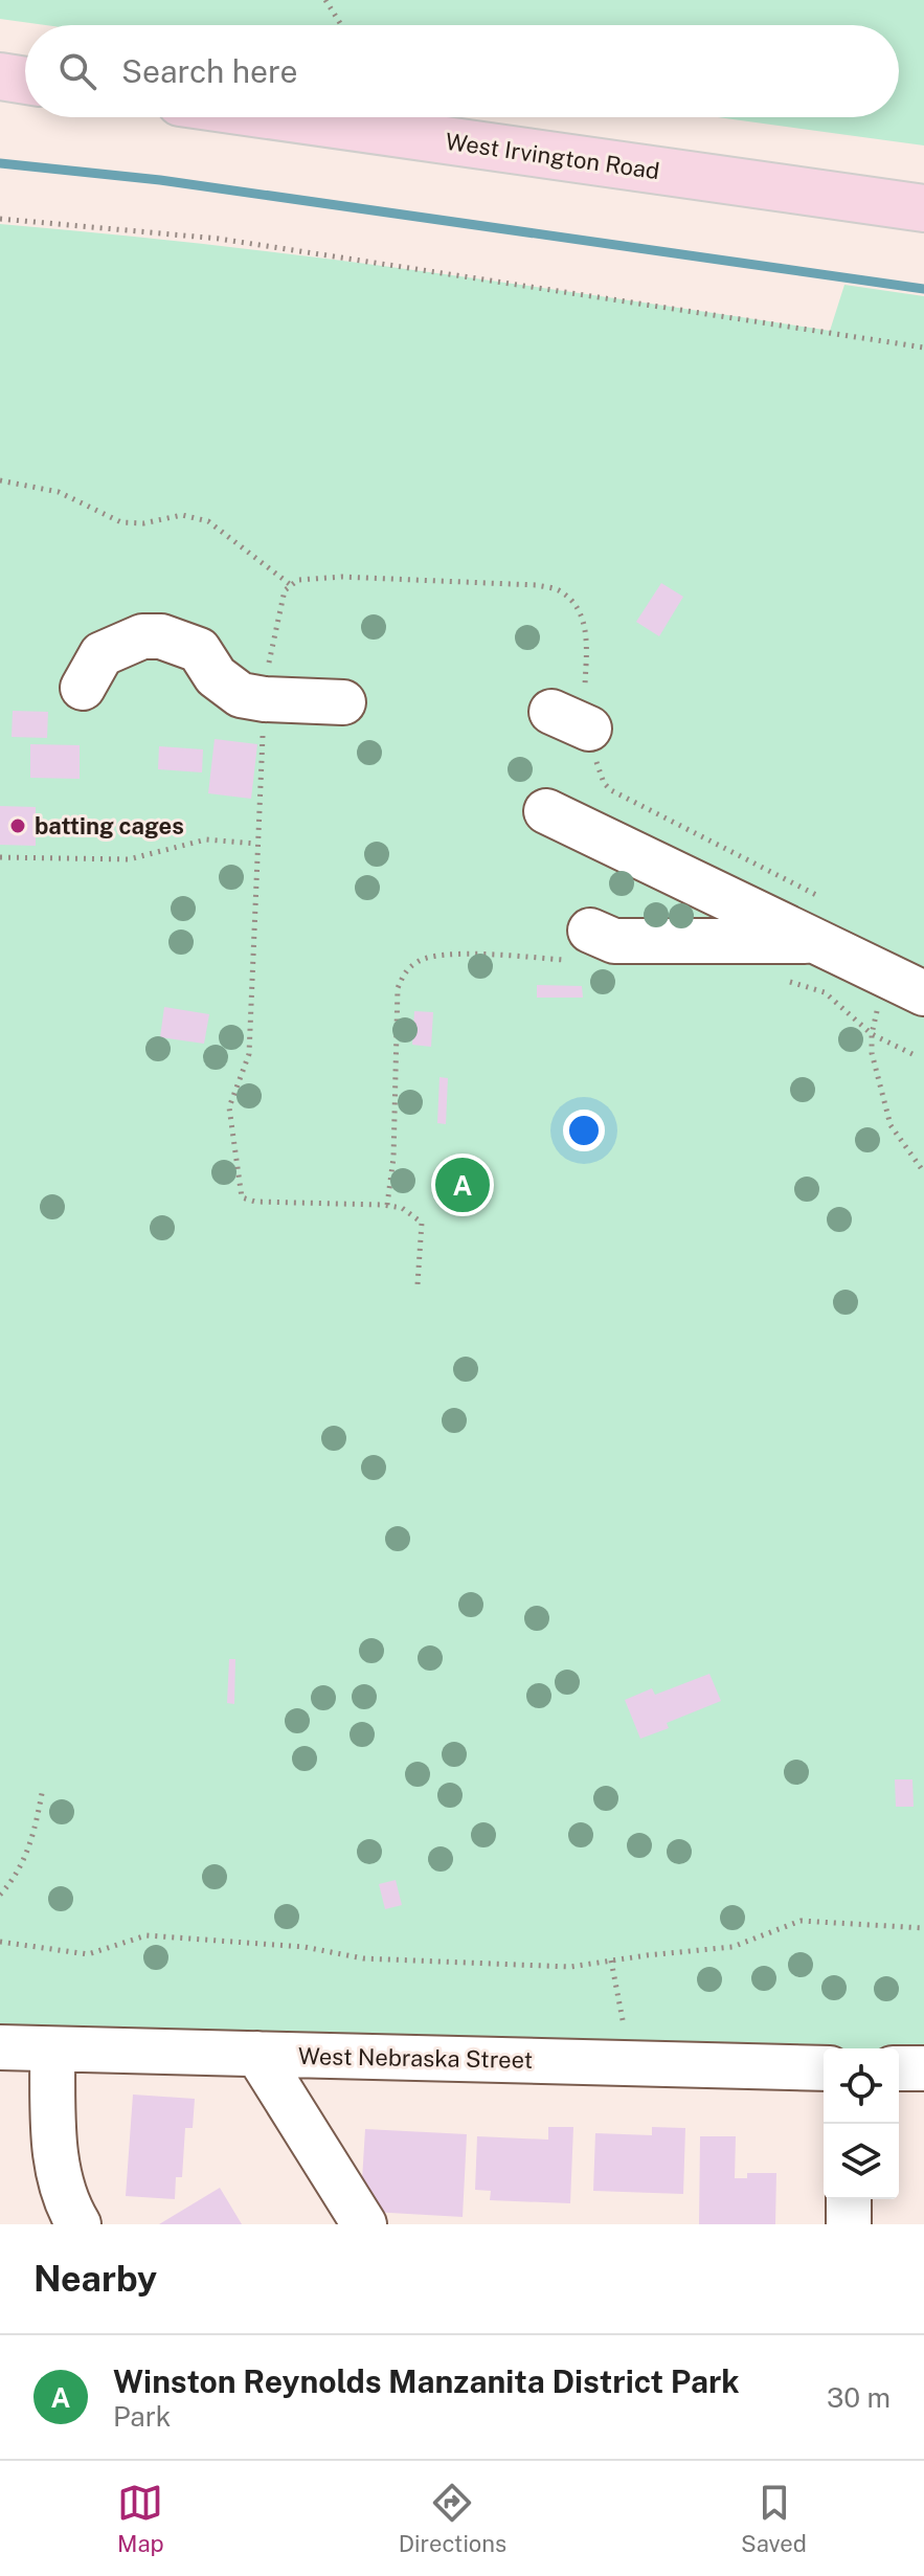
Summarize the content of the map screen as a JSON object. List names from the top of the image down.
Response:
{
  "streets": {
    "main road": ["West Irvington Road"],
    "street": ["West Nebraska Street"]
  },
  "places": ["batting cages"],
  "page": {
    "search": "Search here",
    "pins": "A",
    "heading": "Nearby",
    "list": [
      {
        "mark": "A",
        "name": "Winston Reynolds Manzanita District Park",
        "note": "Park",
        "value": "30 m"
      }
    ],
    "nav": ["Map", "Directions", "Saved"]
  }
}
